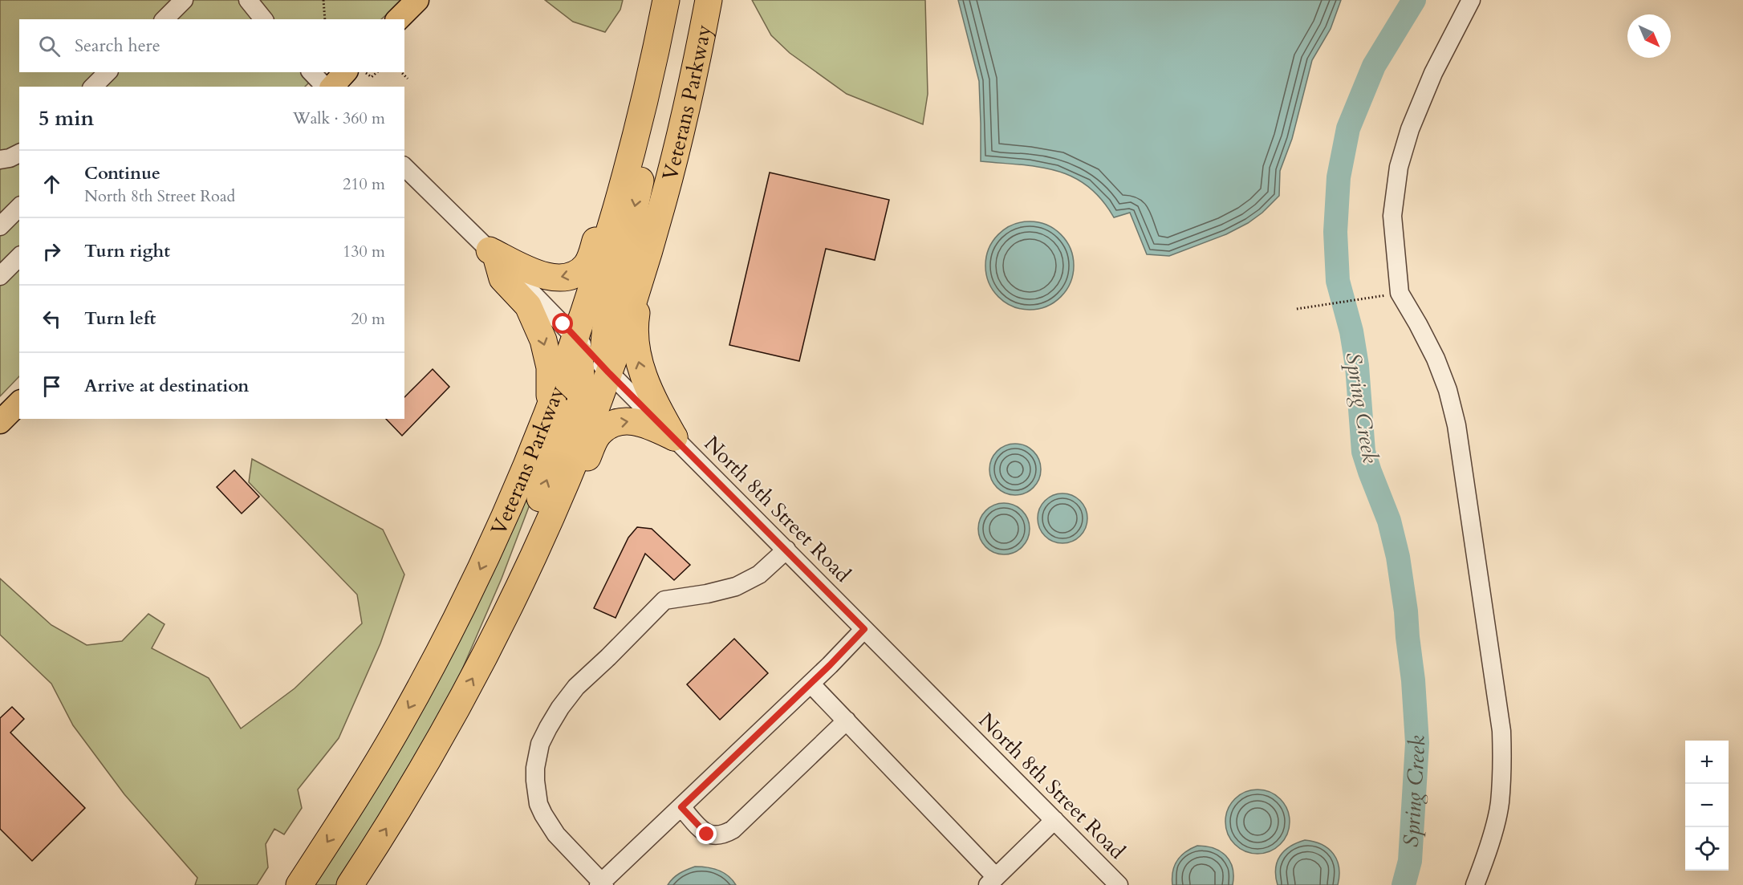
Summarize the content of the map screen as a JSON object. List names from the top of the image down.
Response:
{
  "streets": {
    "highway": ["Veterans Parkway"],
    "street": ["North 8th Street Road"]
  },
  "crossings": [
    ["Veterans Parkway", "North 8th Street Road"]
  ],
  "water": ["Spring Creek"],
  "north": "bottom right",
  "page": {
    "search": "Search here",
    "heading": ["5 min", "Walk · 360 m"],
    "list": [
      ["Continue", "North 8th Street Road", "210 m"],
      ["Turn right", "130 m"],
      ["Turn left", "20 m"],
      "Arrive at destination"
    ],
    "map_buttons": ["+", "−"]
  }
}
